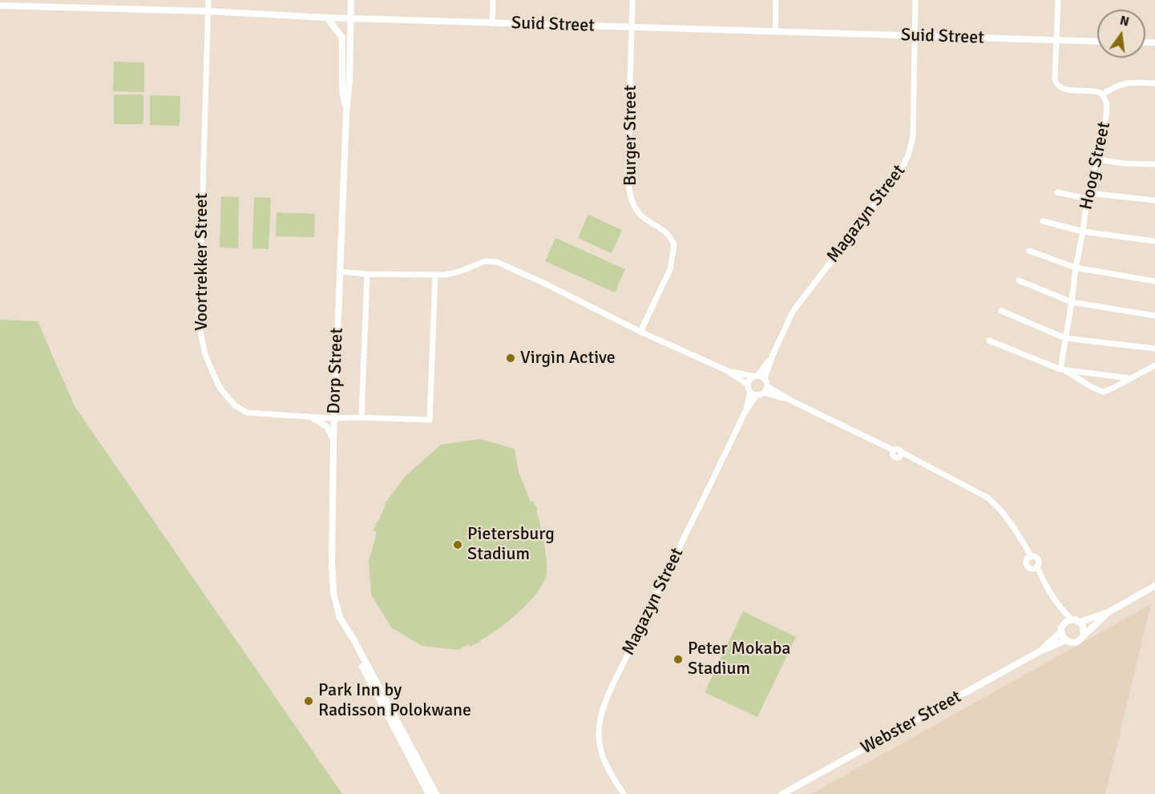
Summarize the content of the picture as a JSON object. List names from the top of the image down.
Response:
{
  "streets": {
    "street": [
      "Suid Street",
      "Burger Street",
      "Hoog Street",
      "Magazyn Street",
      "Voortrekker Street",
      "Dorp Street",
      "Webster Street"
    ]
  },
  "crossings": [
    ["Suid Street", "Burger Street"],
    ["Suid Street", "Hoog Street"],
    ["Suid Street", "Magazyn Street"],
    ["Suid Street", "Voortrekker Street"],
    ["Suid Street", "Dorp Street"],
    ["Voortrekker Street", "Dorp Street"]
  ],
  "places": [
    "Virgin Active",
    "Pietersburg Stadium",
    "Peter Mokaba Stadium",
    "Park Inn by Radisson Polokwane"
  ],
  "north": "top"
}
